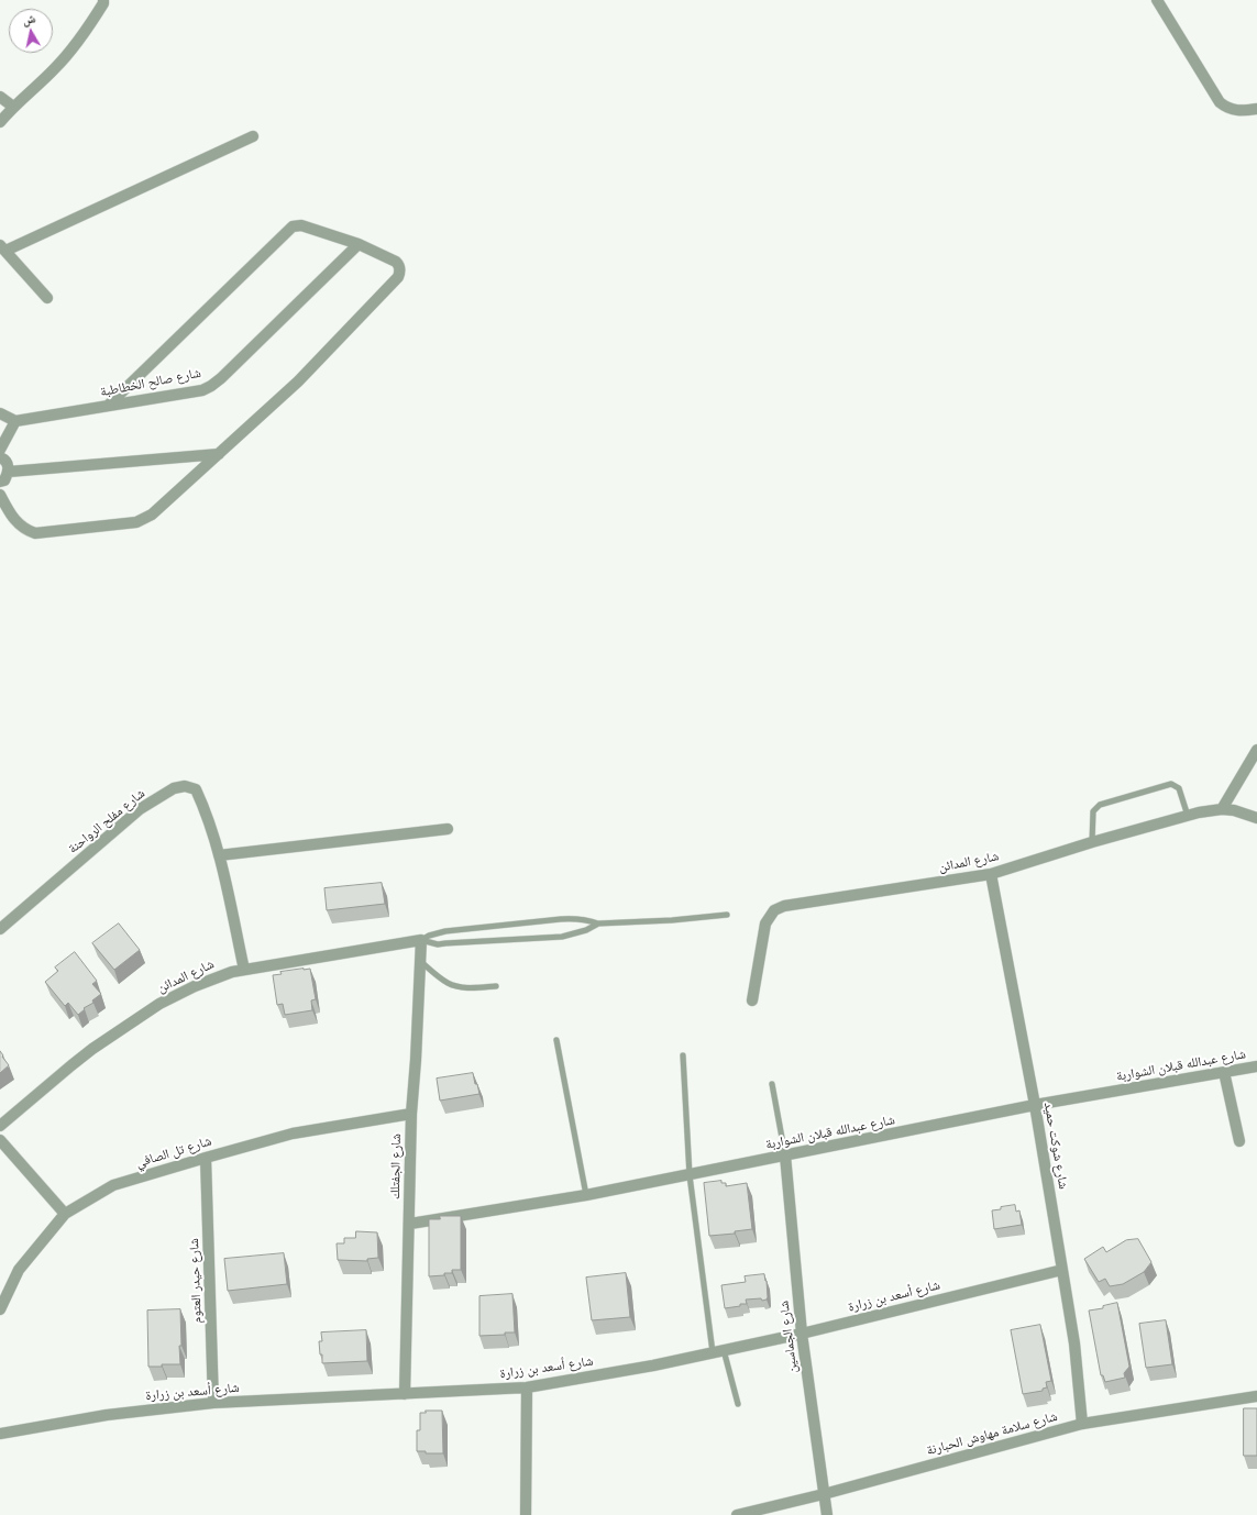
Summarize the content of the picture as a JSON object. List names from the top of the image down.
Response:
{
  "streets": {
    "street": [
      "شارع صالح الخطاطبة",
      "شارع مفلح الرواحنة",
      "شارع المدائن",
      "شارع عبدالله قبلان الشواربة",
      "شارع شوكت حميد",
      "شارع تل الصافي",
      "شارع الجفتلك",
      "شارع حيدر العتوم",
      "شارع أسعد بن زرارة",
      "شارع الجماسين",
      "شارع سلامة مهاوش الحبارنة"
    ]
  },
  "crossings": [
    ["شارع مفلح الرواحنة", "شارع المدائن"],
    ["شارع المدائن", "شارع شوكت حميد"],
    ["شارع المدائن", "شارع الجفتلك"],
    ["شارع عبدالله قبلان الشواربة", "شارع شوكت حميد"],
    ["شارع عبدالله قبلان الشواربة", "شارع الجفتلك"],
    ["شارع عبدالله قبلان الشواربة", "شارع الجماسين"],
    ["شارع شوكت حميد", "شارع أسعد بن زرارة"],
    ["شارع شوكت حميد", "شارع سلامة مهاوش الحبارنة"],
    ["شارع تل الصافي", "شارع الجفتلك"],
    ["شارع تل الصافي", "شارع حيدر العتوم"],
    ["شارع الجفتلك", "شارع أسعد بن زرارة"],
    ["شارع حيدر العتوم", "شارع أسعد بن زرارة"],
    ["شارع أسعد بن زرارة", "شارع الجماسين"],
    ["شارع الجماسين", "شارع سلامة مهاوش الحبارنة"]
  ],
  "north": "top"
}
